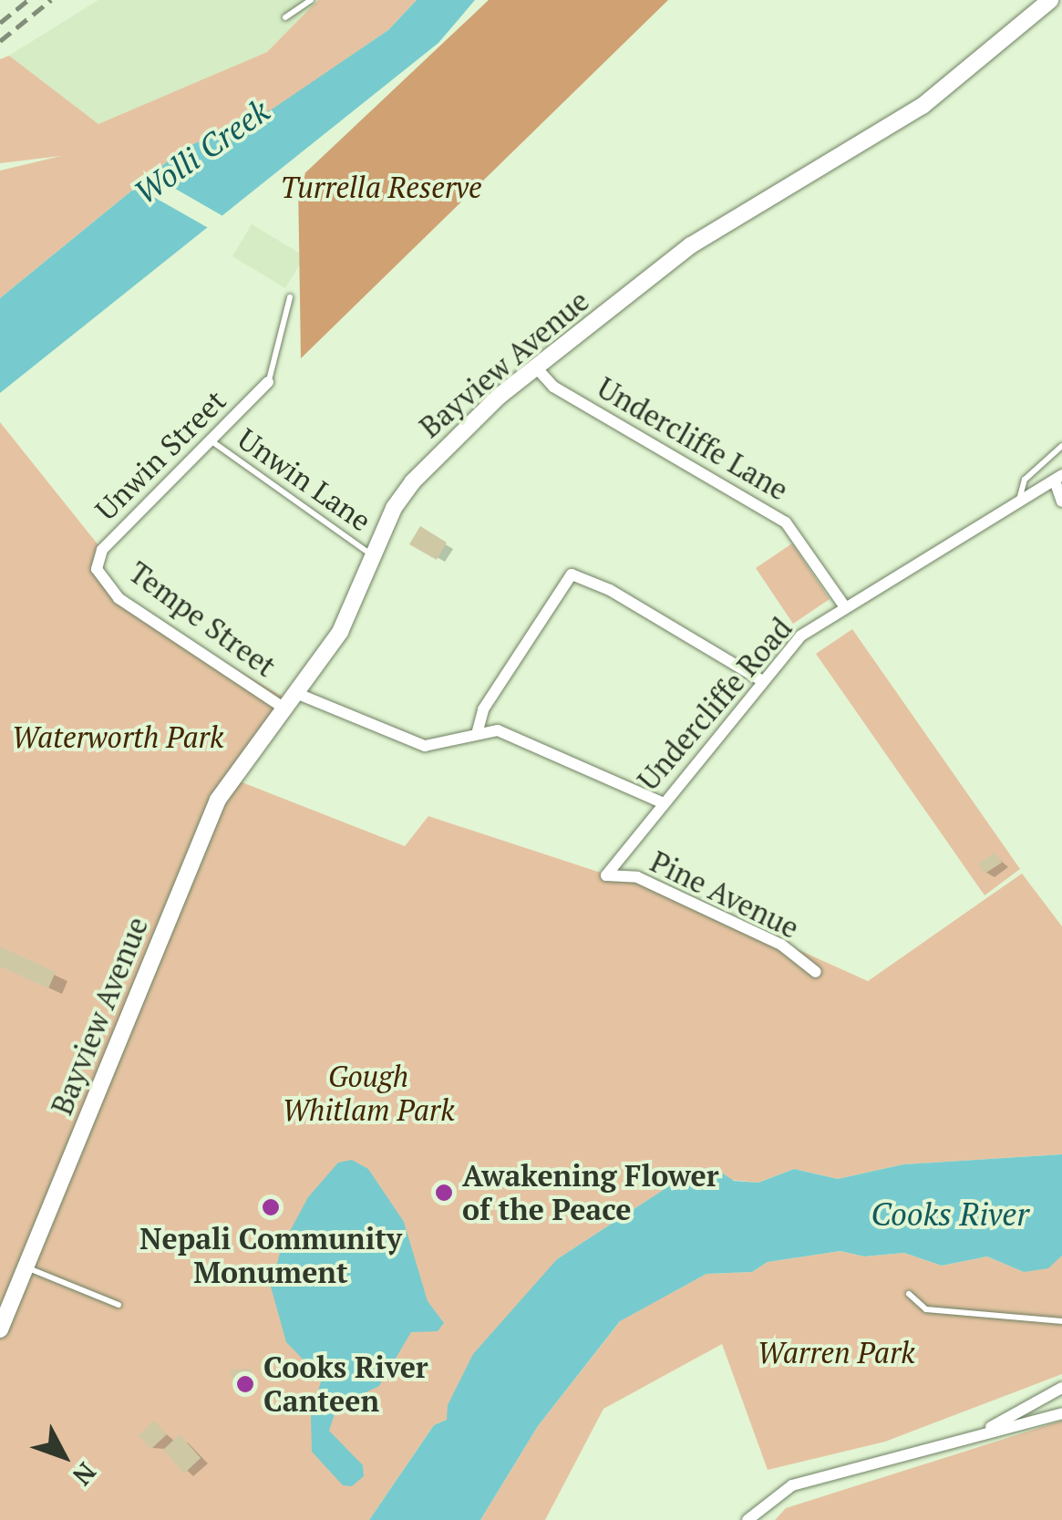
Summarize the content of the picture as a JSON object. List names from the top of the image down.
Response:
{
  "streets": {
    "main road": ["Bayview Avenue"],
    "street": [
      "Undercliffe Lane",
      "Unwin Street",
      "Tempe Street",
      "Undercliffe Road",
      "Pine Avenue"
    ],
    "lane": ["Unwin Lane"]
  },
  "crossings": [
    ["Bayview Avenue", "Undercliffe Lane"],
    ["Bayview Avenue", "Unwin Lane"],
    ["Bayview Avenue", "Tempe Street"],
    ["Undercliffe Lane", "Undercliffe Road"],
    ["Unwin Street", "Unwin Lane"],
    ["Unwin Street", "Tempe Street"],
    ["Undercliffe Road", "Pine Avenue"]
  ],
  "water": ["Wolli Creek", "Cooks River"],
  "parks": [
    "Turrella Reserve",
    "Waterworth Park",
    "Gough Whitlam Park",
    "Warren Park"
  ],
  "places": ["Awakening Flower of the Peace", "Nepali Community Monument", "Cooks River Canteen"],
  "north": "bottom right"
}
